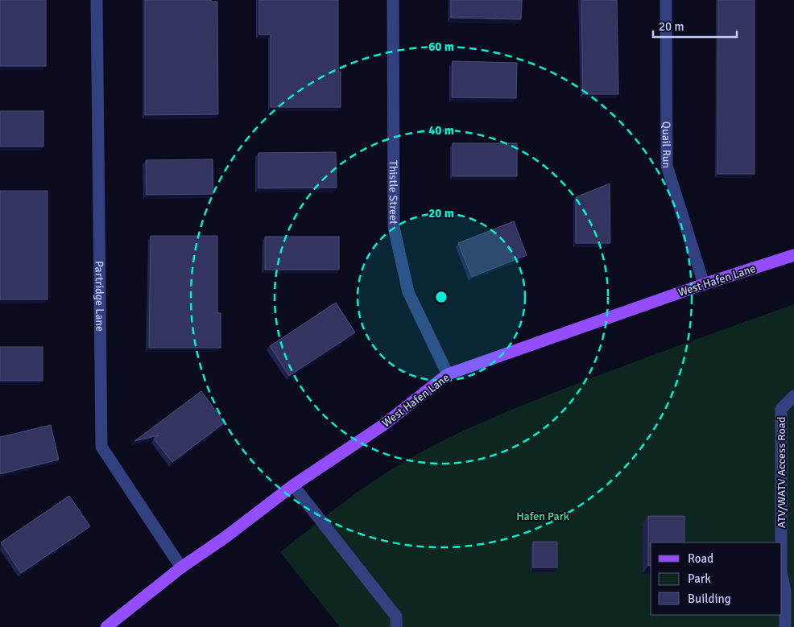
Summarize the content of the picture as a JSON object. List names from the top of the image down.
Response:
{
  "streets": {
    "main road": ["West Hafen Lane"],
    "street": [
      "Quail Run",
      "Thistle Street",
      "Partridge Lane",
      "ATV/WATV Access Road"
    ]
  },
  "crossings": [
    ["Quail Run", "West Hafen Lane"],
    ["Thistle Street", "West Hafen Lane"],
    ["West Hafen Lane", "Partridge Lane"]
  ],
  "parks": ["Hafen Park"],
  "legend": ["Road", "Park", "Building"],
  "scale_bar": "20 m",
  "rings": ["60 m", "40 m", "20 m"]
}
